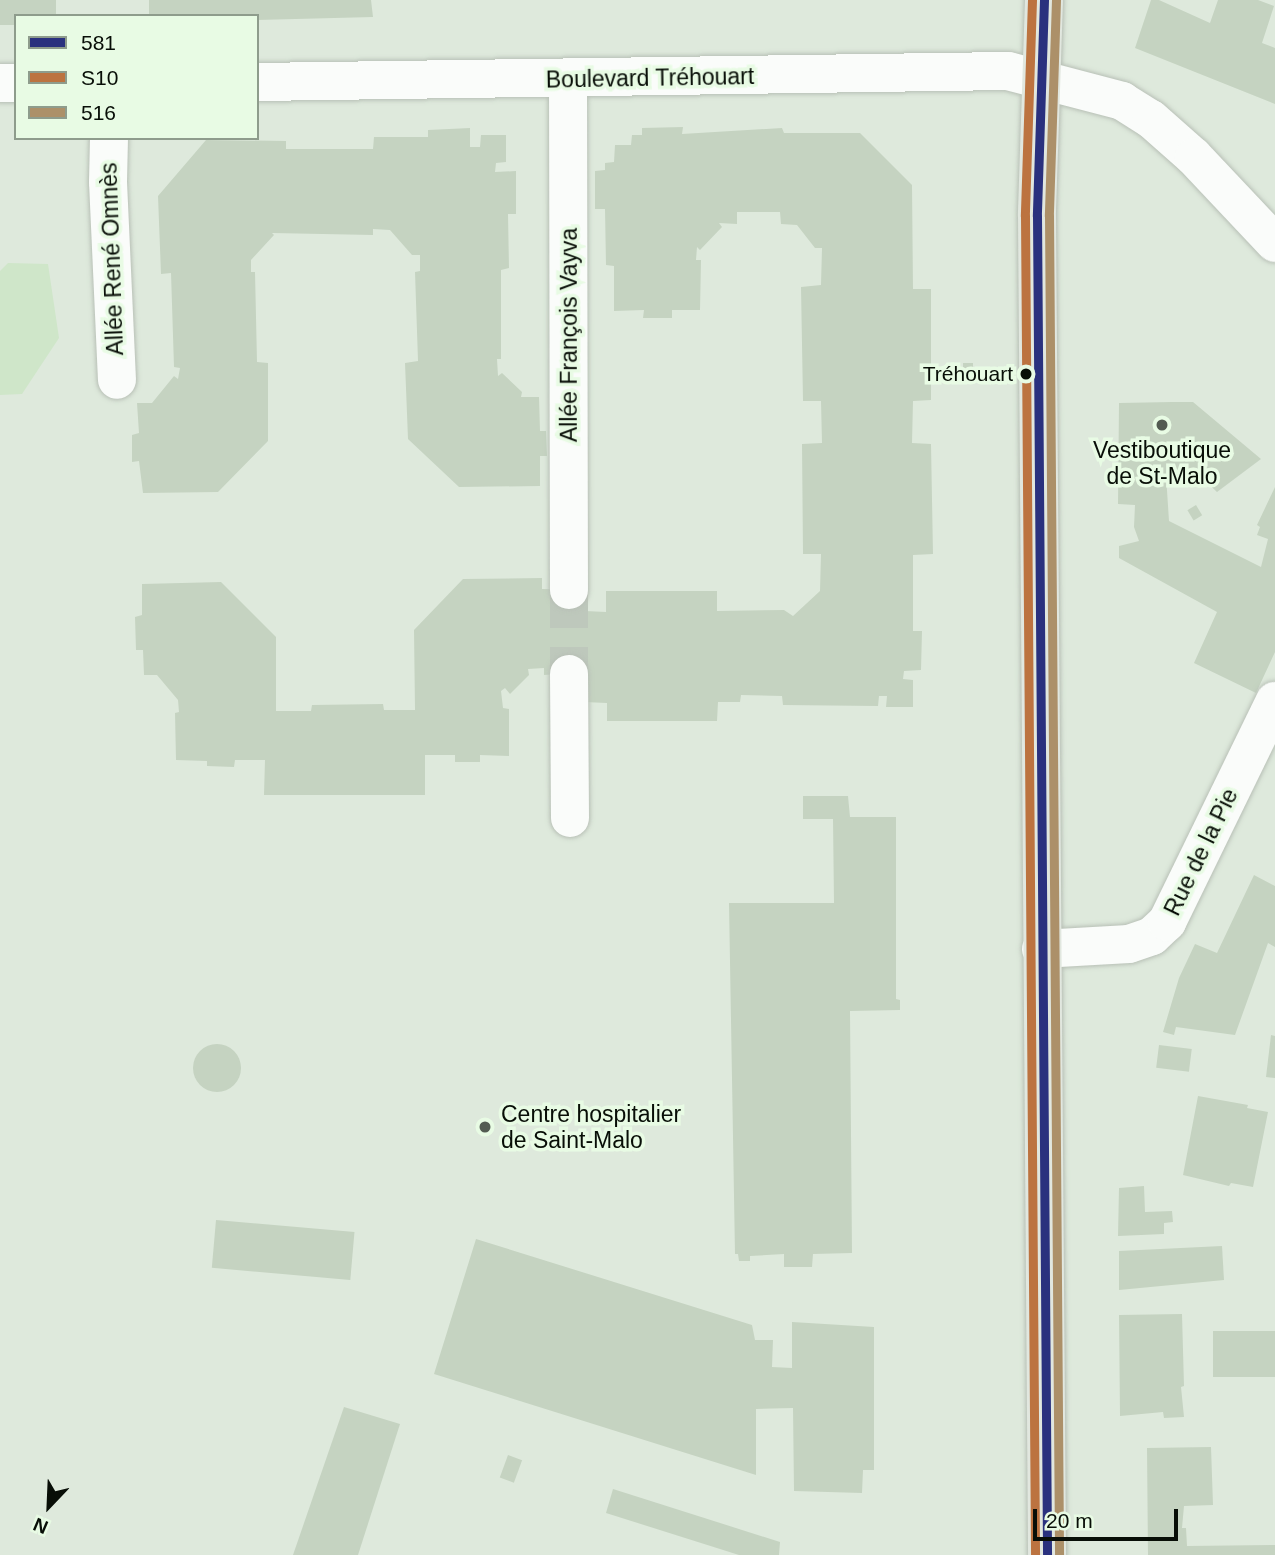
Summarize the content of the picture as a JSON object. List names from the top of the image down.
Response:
{
  "streets": {
    "street": [
      "Boulevard Tréhouart",
      "Allée René Omnès",
      "Allée François Vayva",
      "Rue de la Pie"
    ]
  },
  "crossings": [
    ["Boulevard Tréhouart", "Allée François Vayva"]
  ],
  "places": ["Tréhouart", "Vestiboutique de St-Malo", "Centre hospitalier de Saint-Malo"],
  "lines": ["transit line 581", "transit line S10", "transit line 516"],
  "legend": ["581", "S10", "516"],
  "scale_bar": "20 m",
  "north": "bottom left"
}
